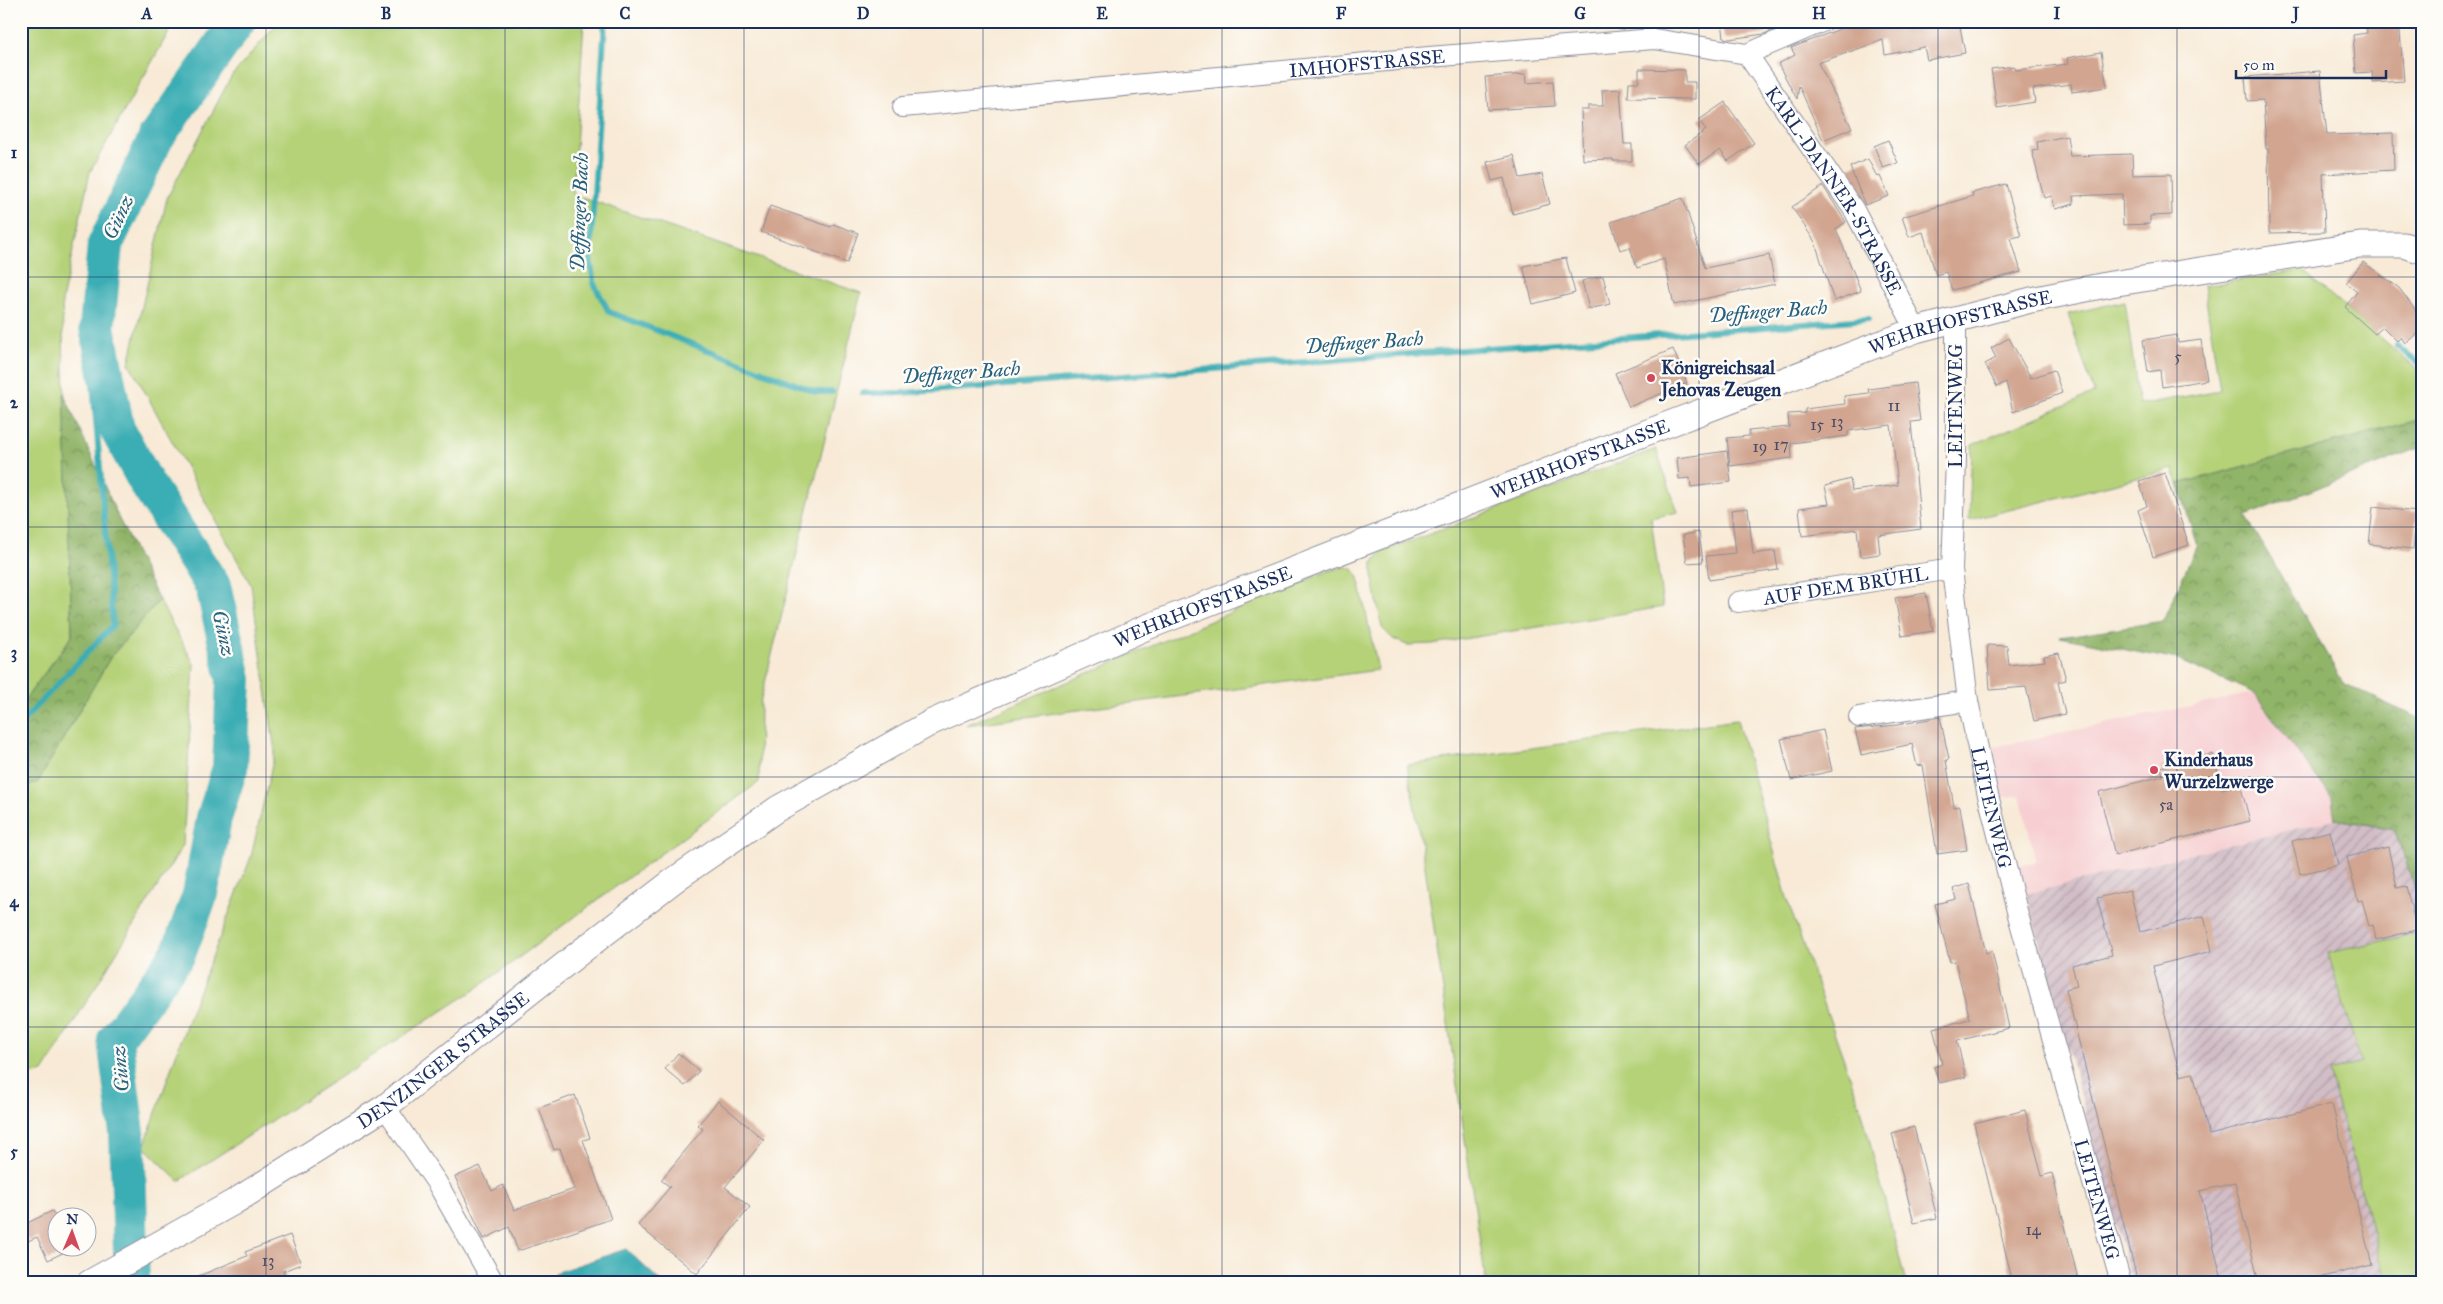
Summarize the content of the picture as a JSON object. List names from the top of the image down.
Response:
{
  "streets": {
    "street": [
      "IMHOFSTRASSE",
      "KARL-DANNER-STRASSE",
      "WEHRHOFSTRASSE",
      "LEITENWEG",
      "AUF DEM BRÜHL",
      "DENZINGER STRASSE"
    ]
  },
  "crossings": [
    ["IMHOFSTRASSE", "KARL-DANNER-STRASSE"],
    ["KARL-DANNER-STRASSE", "WEHRHOFSTRASSE"],
    ["WEHRHOFSTRASSE", "LEITENWEG"],
    ["WEHRHOFSTRASSE", "DENZINGER STRASSE"],
    ["LEITENWEG", "AUF DEM BRÜHL"]
  ],
  "water": ["Deffinger Bach", "Günz"],
  "places": ["Königreichsaal Jehovas Zeugen", "Kinderhaus Wurzelzwerge"],
  "house_numbers": [
    "5",
    "11",
    "13",
    "15",
    "17",
    "19",
    "5a",
    "14",
    "13"
  ],
  "scale_bar": "50 m",
  "north": "top",
  "grid": {
    "columns": [
      "A",
      "B",
      "C",
      "D",
      "E",
      "F",
      "G",
      "H",
      "I",
      "J"
    ],
    "rows": [
      "1",
      "2",
      "3",
      "4",
      "5"
    ]
  }
}
